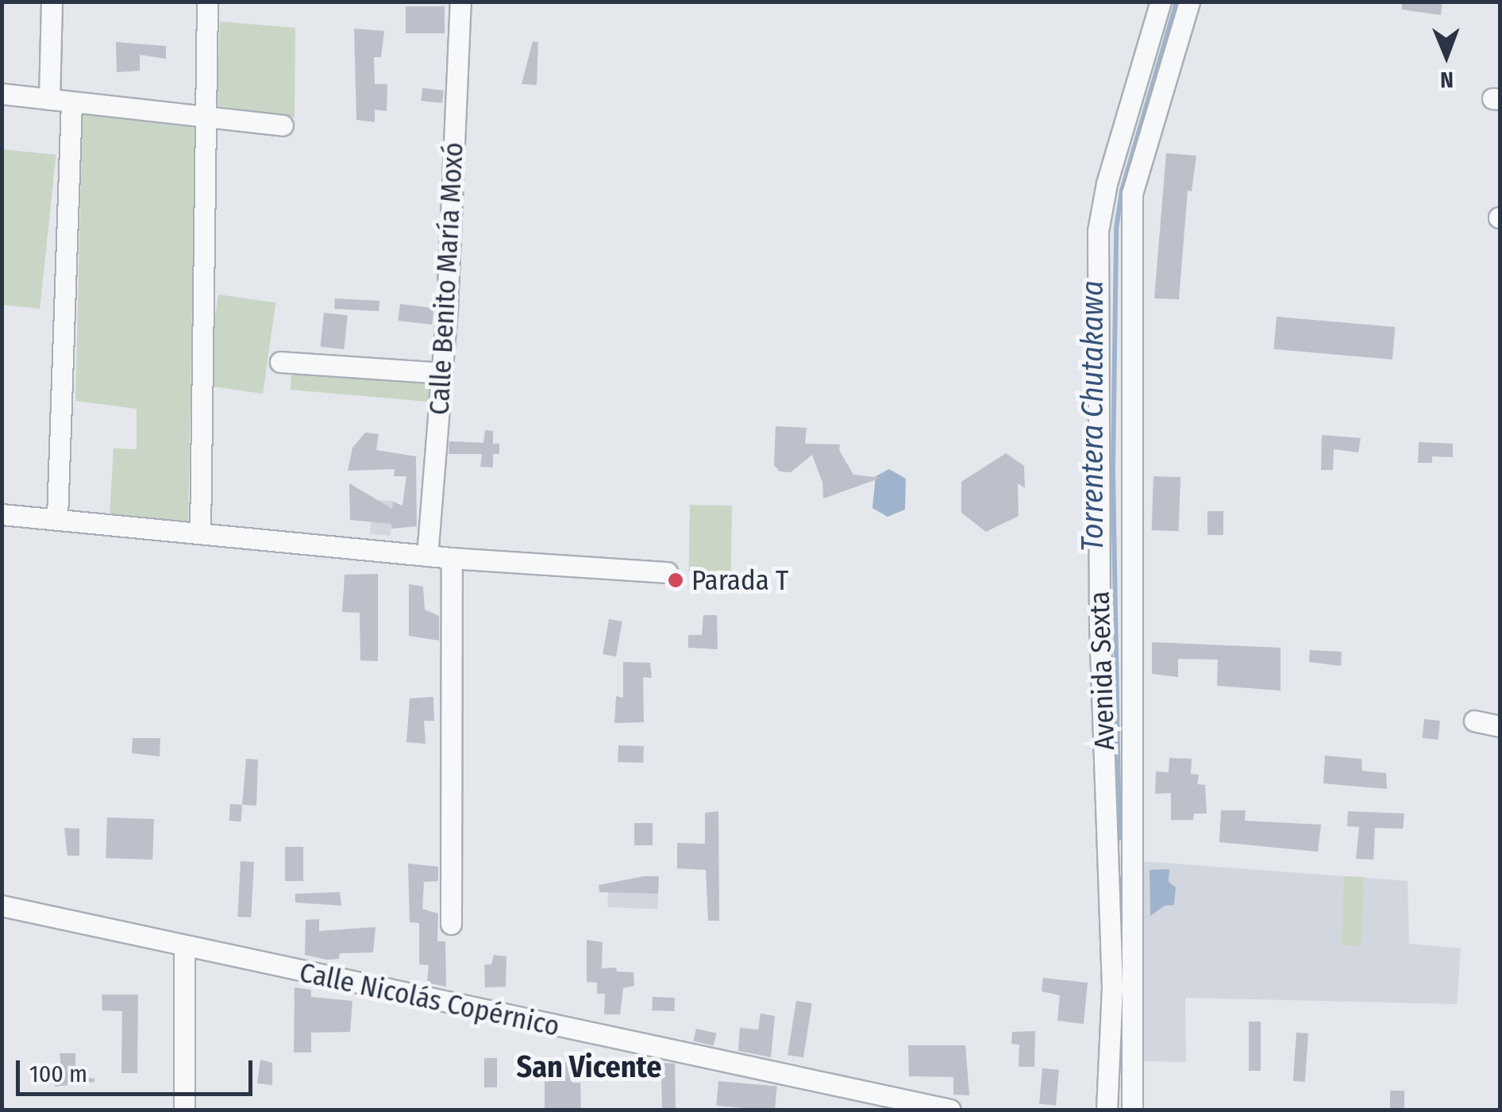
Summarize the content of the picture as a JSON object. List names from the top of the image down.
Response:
{
  "streets": {
    "street": ["Calle Benito María Moxó", "Avenida Sexta", "Calle Nicolás Copérnico"]
  },
  "districts": ["San Vicente"],
  "water": ["Torrentera Chutakawa"],
  "places": ["Parada T"],
  "scale_bar": "100 m",
  "north": "bottom"
}
